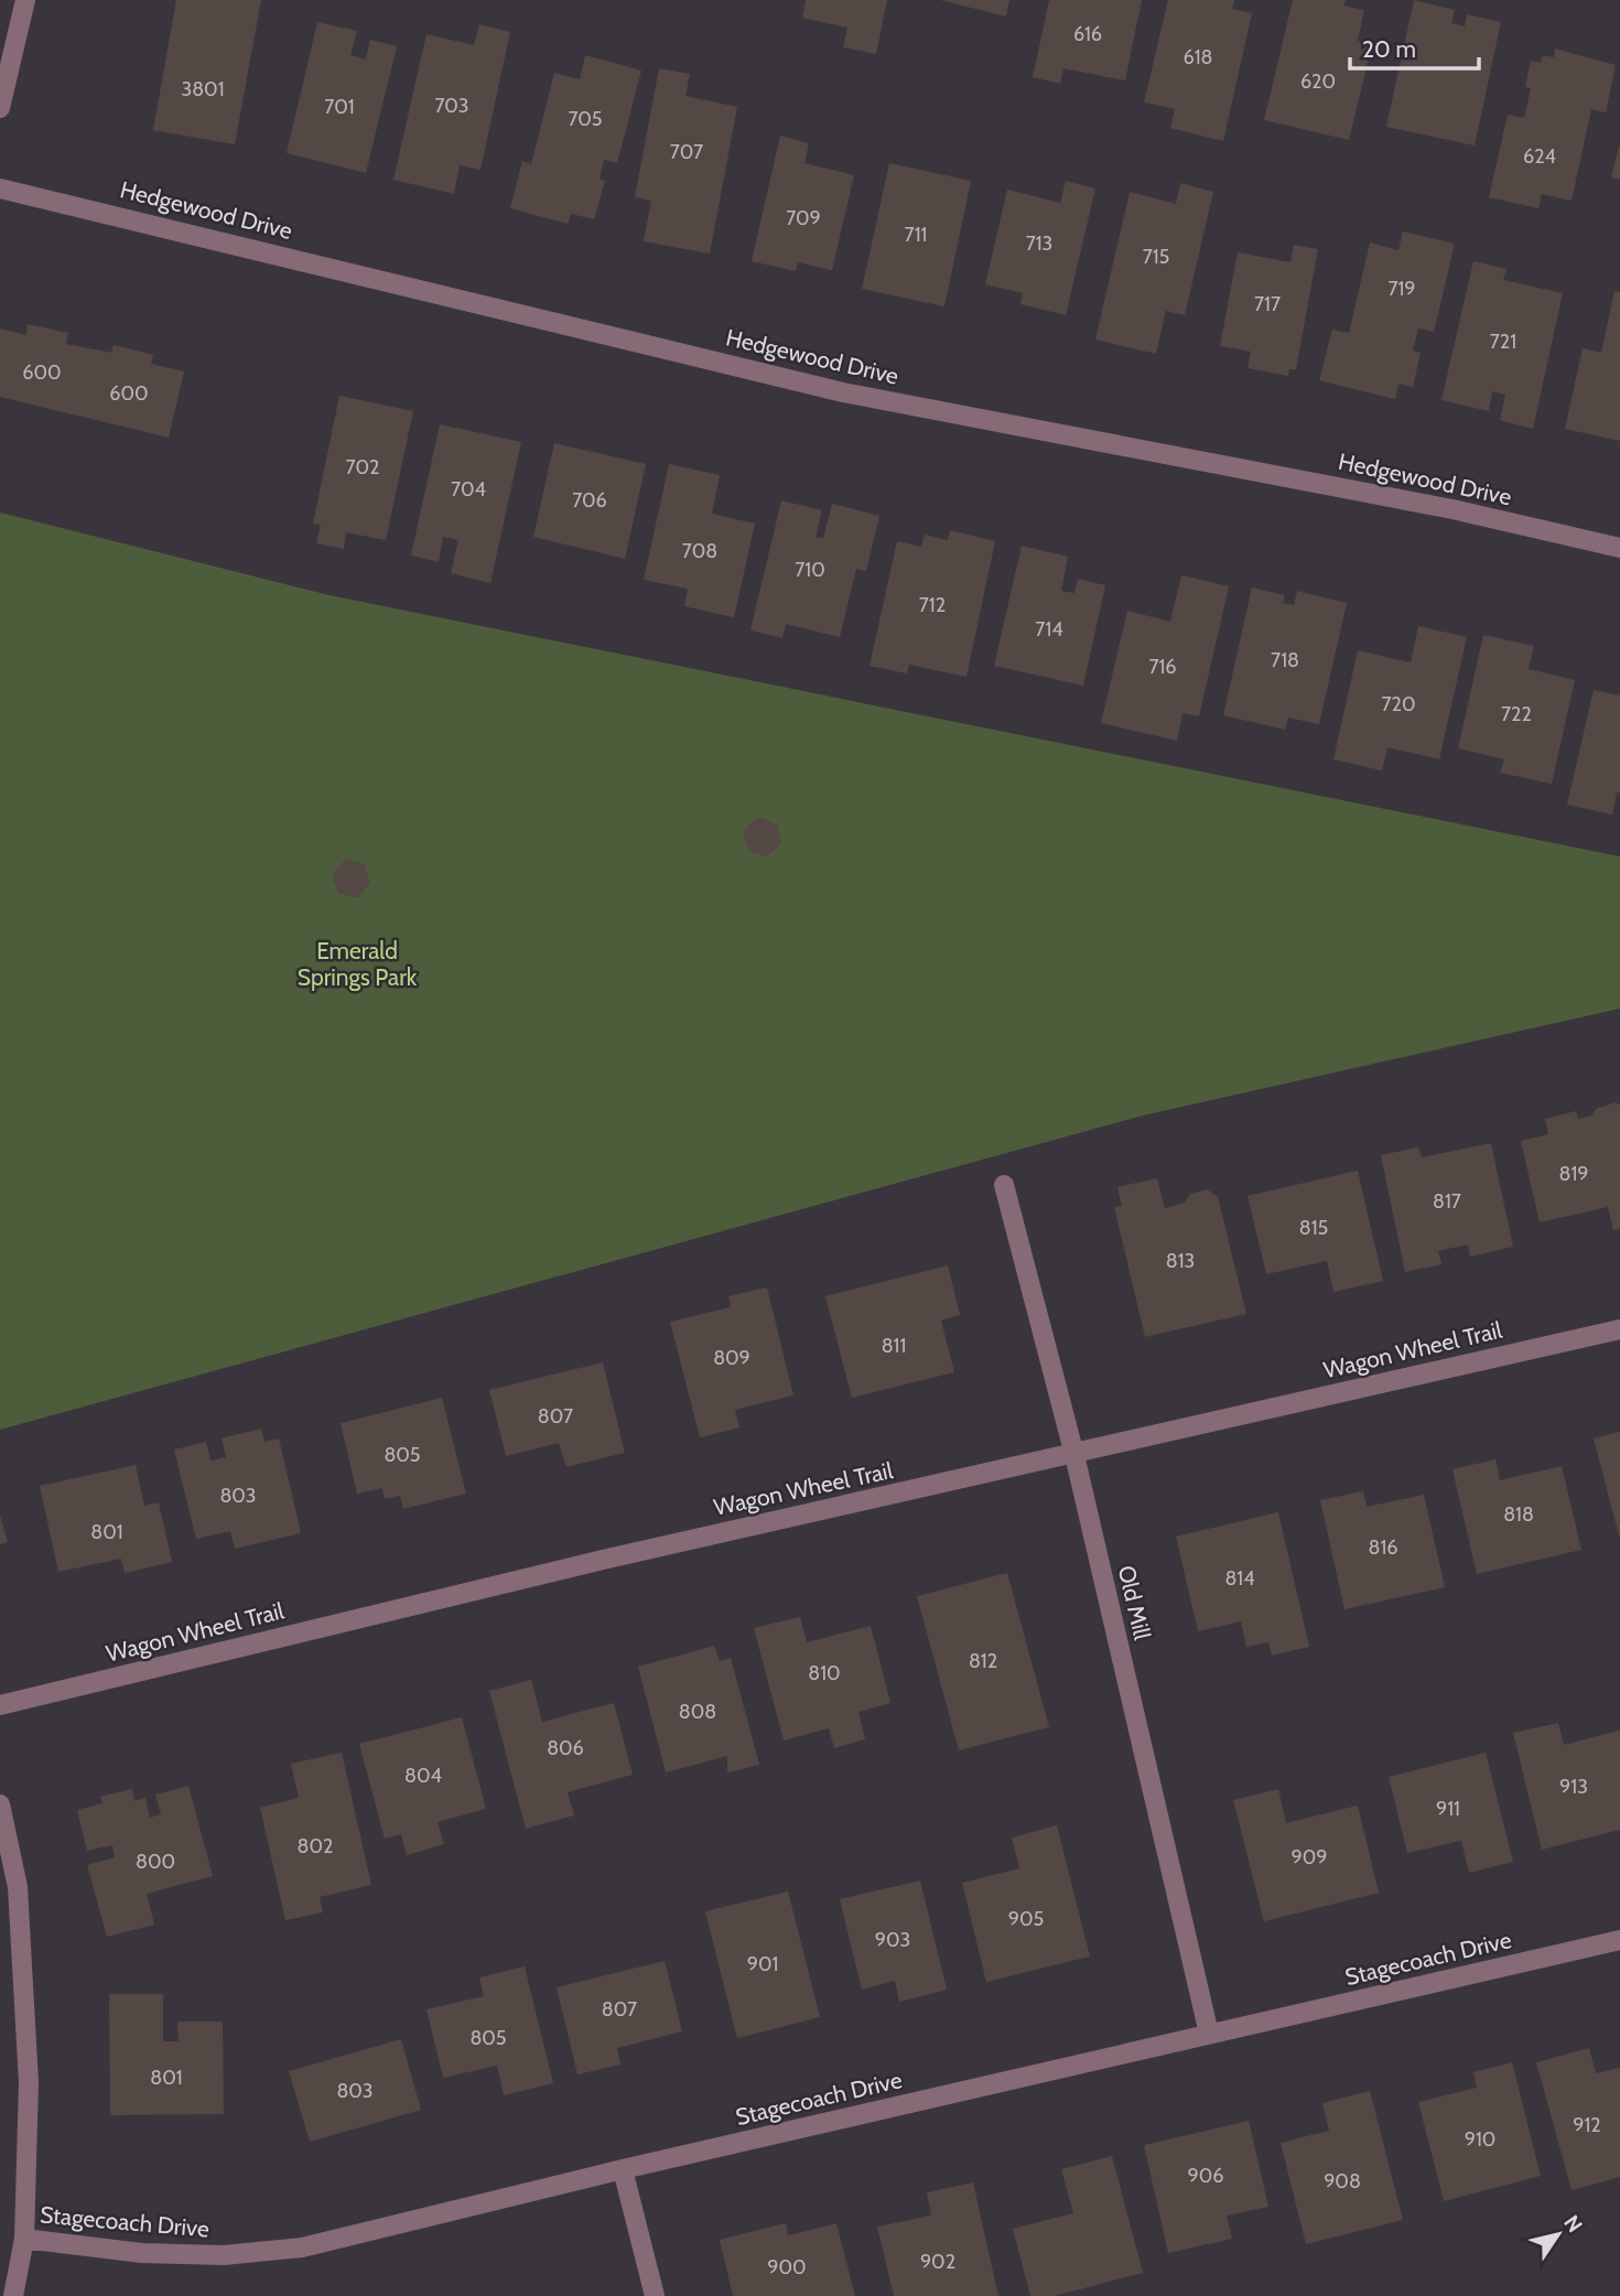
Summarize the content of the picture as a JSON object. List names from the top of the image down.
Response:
{
  "streets": {
    "street": [
      "Hedgewood Drive",
      "Wagon Wheel Trail",
      "Old Mill",
      "Stagecoach Drive"
    ]
  },
  "crossings": [
    ["Wagon Wheel Trail", "Old Mill"],
    ["Old Mill", "Stagecoach Drive"]
  ],
  "parks": ["Emerald Springs Park"],
  "house_numbers": [
    "616",
    "618",
    "620",
    "3801",
    "703",
    "701",
    "705",
    "707",
    "624",
    "709",
    "711",
    "713",
    "715",
    "719",
    "717",
    "721",
    "600",
    "600",
    "702",
    "704",
    "706",
    "708",
    "710",
    "712",
    "714",
    "718",
    "716",
    "720",
    "722",
    "819",
    "817",
    "815",
    "813",
    "811",
    "809",
    "807",
    "805",
    "803",
    "818",
    "801",
    "816",
    "814",
    "812",
    "810",
    "808",
    "806",
    "804",
    "913",
    "911",
    "802",
    "909",
    "800",
    "905",
    "903",
    "901",
    "807",
    "805",
    "801",
    "803",
    "912",
    "910",
    "906",
    "908",
    "902",
    "900"
  ],
  "scale_bar": "20 m",
  "north": "top right"
}
